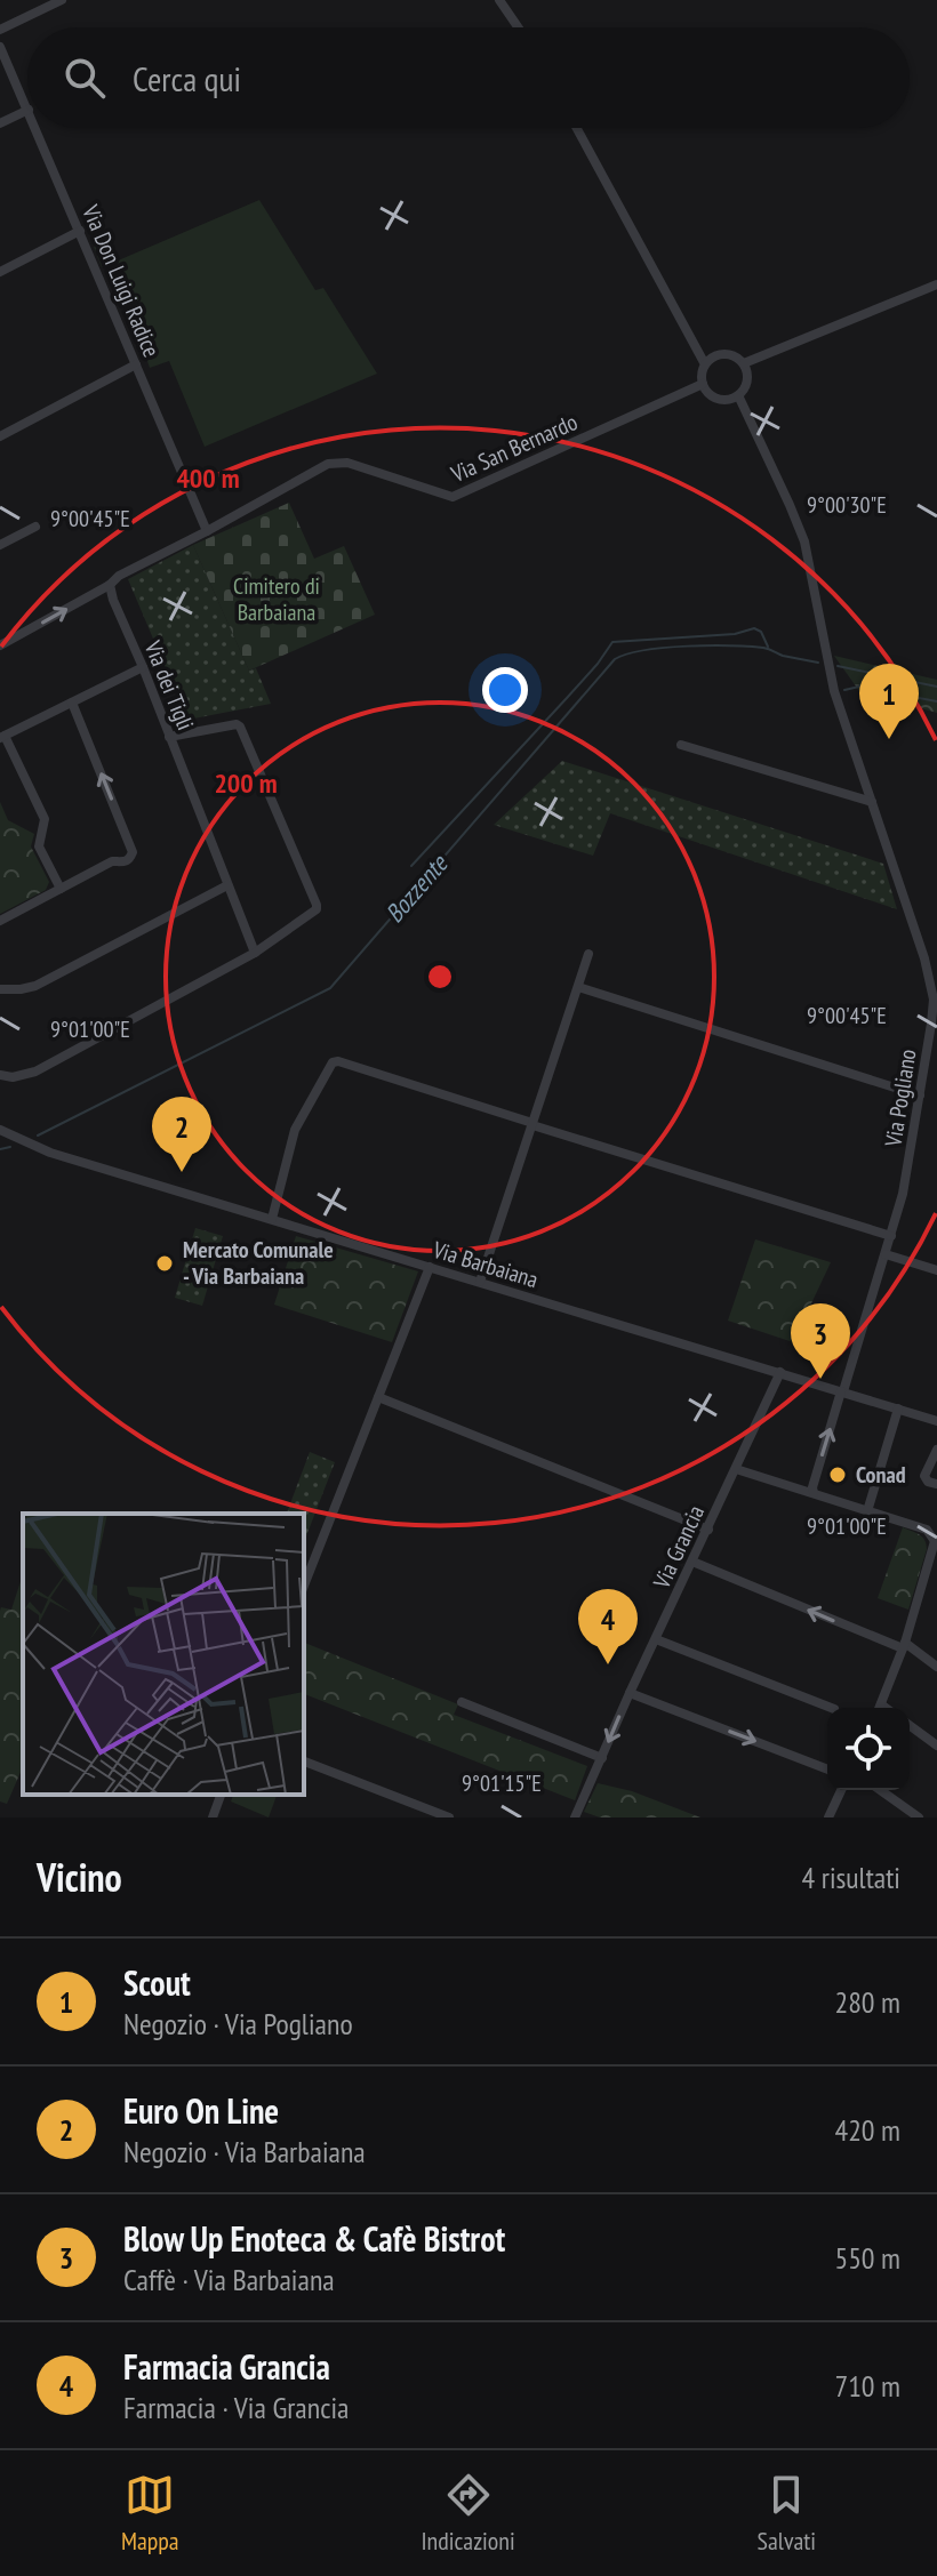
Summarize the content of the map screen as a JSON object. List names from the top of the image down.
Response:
{
  "streets": {
    "street": [
      "Via Don Luigi Radice",
      "Via San Bernardo",
      "Via dei Tigli",
      "Via Pogliano",
      "Via Barbaiana",
      "Via Grancia"
    ]
  },
  "crossings": [
    ["Via Don Luigi Radice", "Via San Bernardo"],
    ["Via San Bernardo", "Via dei Tigli"],
    ["Via San Bernardo", "Via Pogliano"],
    ["Via Pogliano", "Via Barbaiana"],
    ["Via Barbaiana", "Via Grancia"]
  ],
  "water": ["Bozzente"],
  "parks": ["Cimitero di Barbaiana"],
  "places": ["Mercato Comunale - Via Barbaiana", "Conad"],
  "page": {
    "search": "Cerca qui",
    "pins": [
      "1",
      "2",
      "3",
      "4"
    ],
    "heading": ["Vicino", "4 risultati"],
    "list": [
      {
        "mark": "1",
        "name": "Scout",
        "note": "Negozio · Via Pogliano",
        "value": "280 m"
      },
      {
        "mark": "2",
        "name": "Euro On Line",
        "note": "Negozio · Via Barbaiana",
        "value": "420 m"
      },
      {
        "mark": "3",
        "name": "Blow Up Enoteca & Cafè Bistrot",
        "note": "Caffè · Via Barbaiana",
        "value": "550 m"
      },
      {
        "mark": "4",
        "name": "Farmacia Grancia",
        "note": "Farmacia · Via Grancia",
        "value": "710 m"
      }
    ],
    "nav": ["Mappa", "Indicazioni", "Salvati"]
  },
  "coordinates": [
    "9°00'30\"E",
    "9°00'45\"E",
    "9°01'00\"E",
    "9°01'15\"E"
  ],
  "rings": ["400 m", "200 m"]
}
